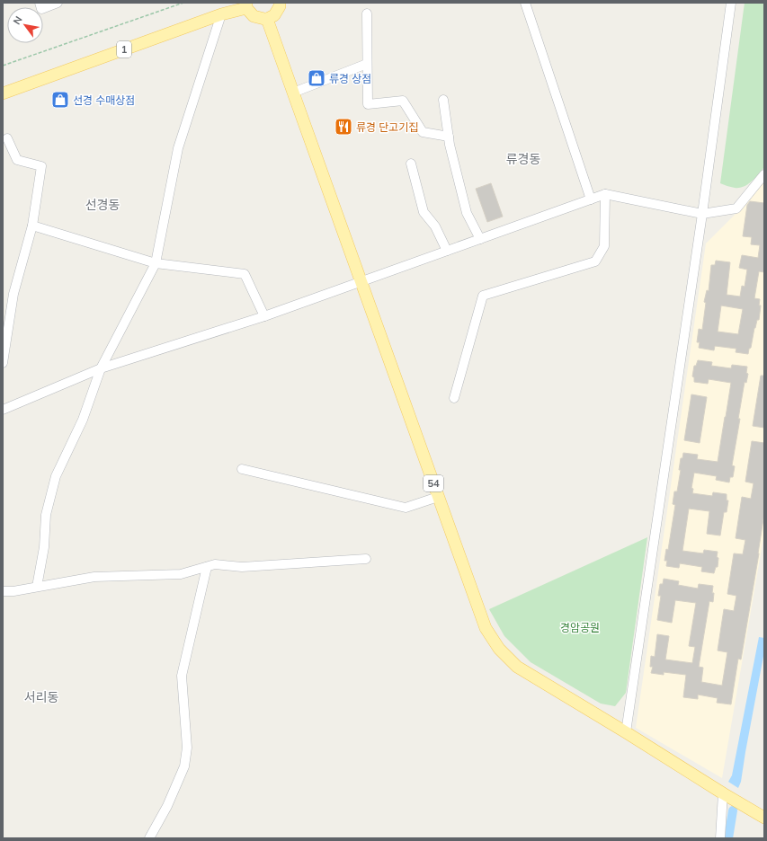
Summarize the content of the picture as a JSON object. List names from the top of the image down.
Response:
{
  "streets": {
    "main road": ["1", "54"]
  },
  "districts": ["류경동", "선경동", "서리동"],
  "parks": ["경암공원"],
  "places": {
    "shop": ["류경 상점", "선경 수매상점"],
    "restaurant": ["류경 단고기집"]
  },
  "north": "top left"
}
